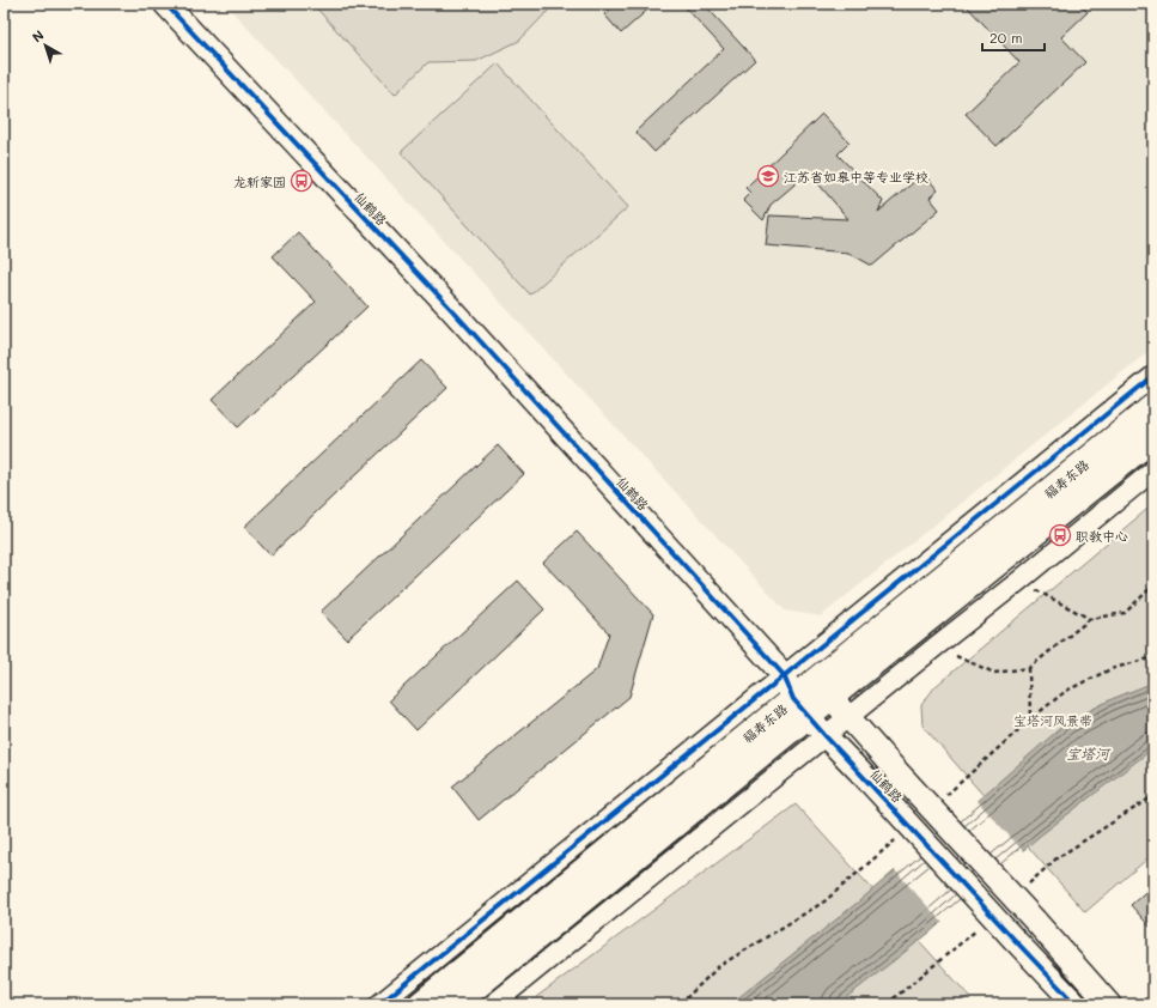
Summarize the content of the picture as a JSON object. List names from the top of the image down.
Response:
{
  "streets": {
    "main road": ["福寿东路"],
    "street": ["仙鹤路"]
  },
  "crossings": [
    ["仙鹤路", "福寿东路"]
  ],
  "water": ["宝塔河"],
  "parks": ["宝塔河风景带"],
  "places": {
    "school or university": ["江苏省如皋中等专业学校"],
    "bus stop": ["龙新家园", "职教中心"]
  },
  "scale_bar": "20 m",
  "north": "top left"
}
